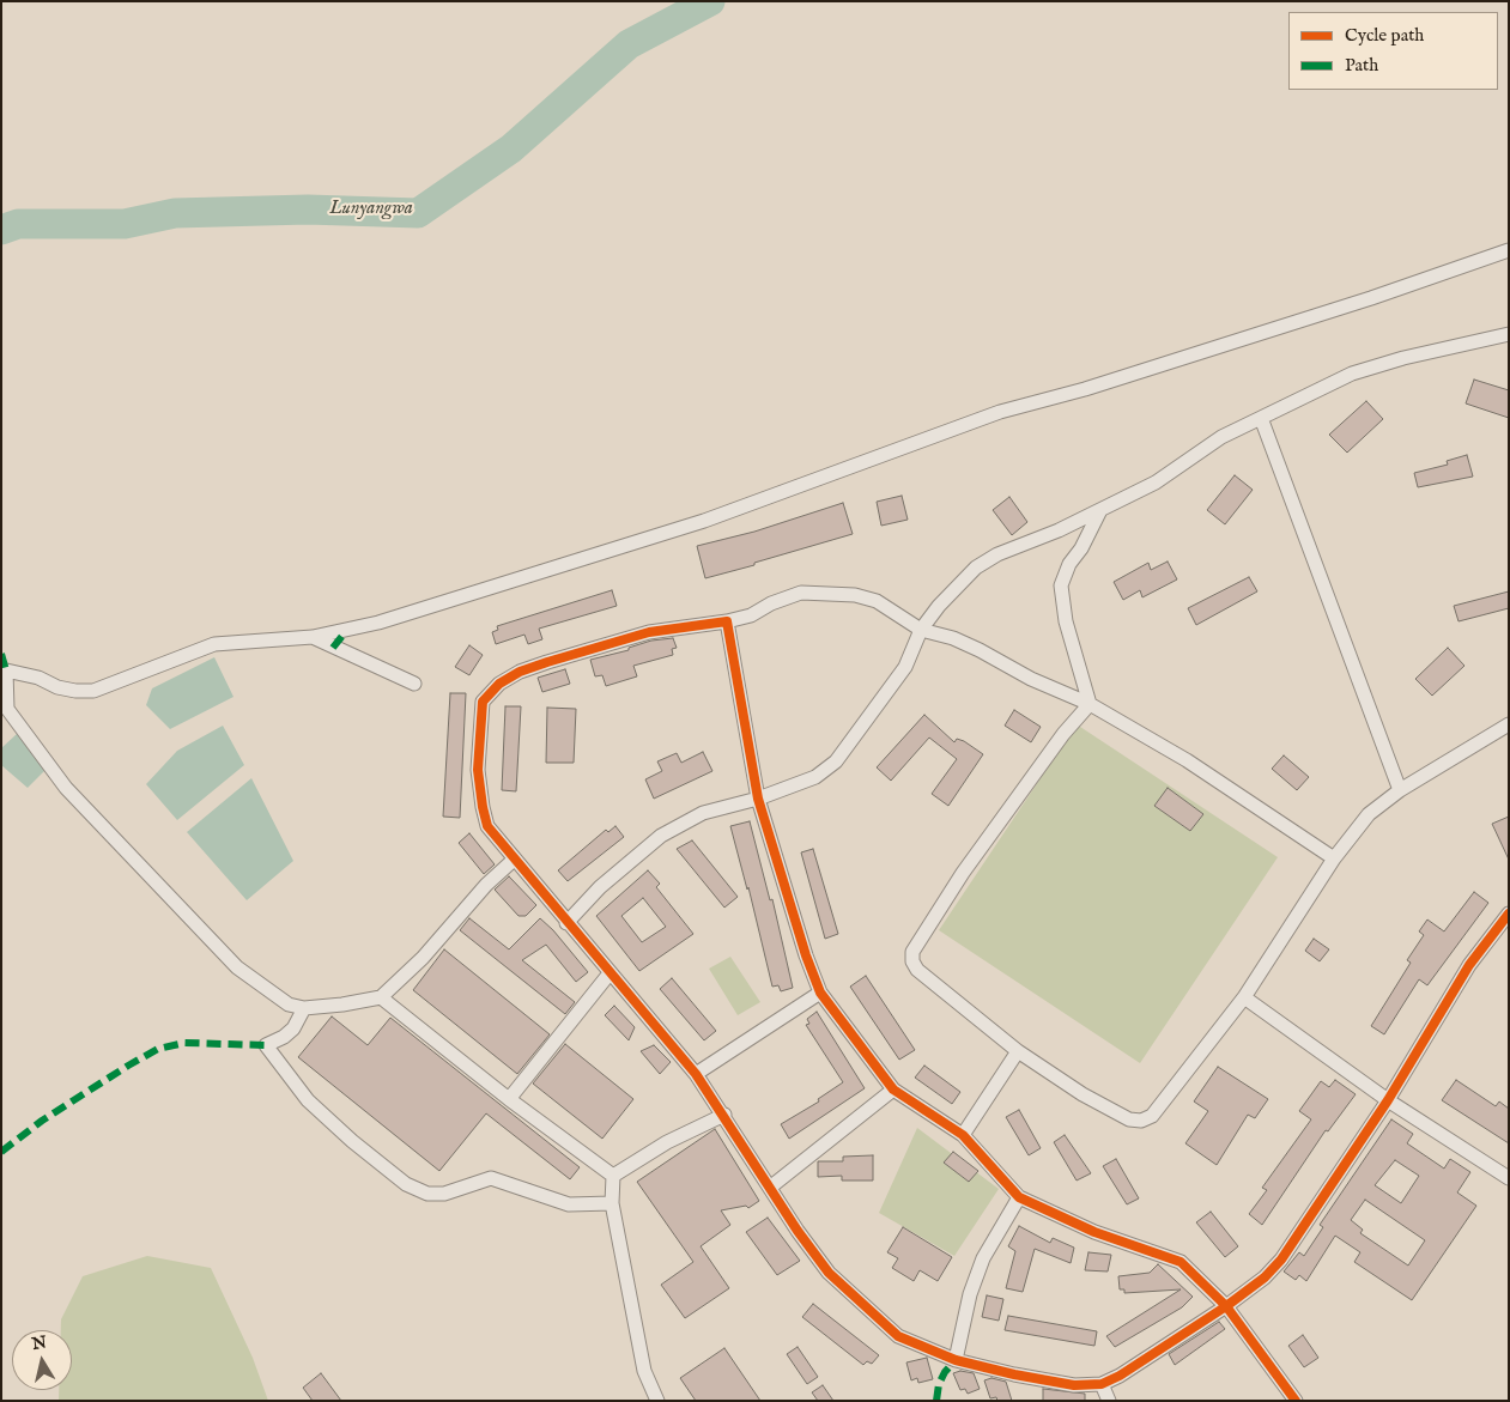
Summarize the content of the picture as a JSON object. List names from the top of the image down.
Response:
{
  "water": ["Lunyangwa"],
  "legend": ["Cycle path", "Path"],
  "north": "top"
}
